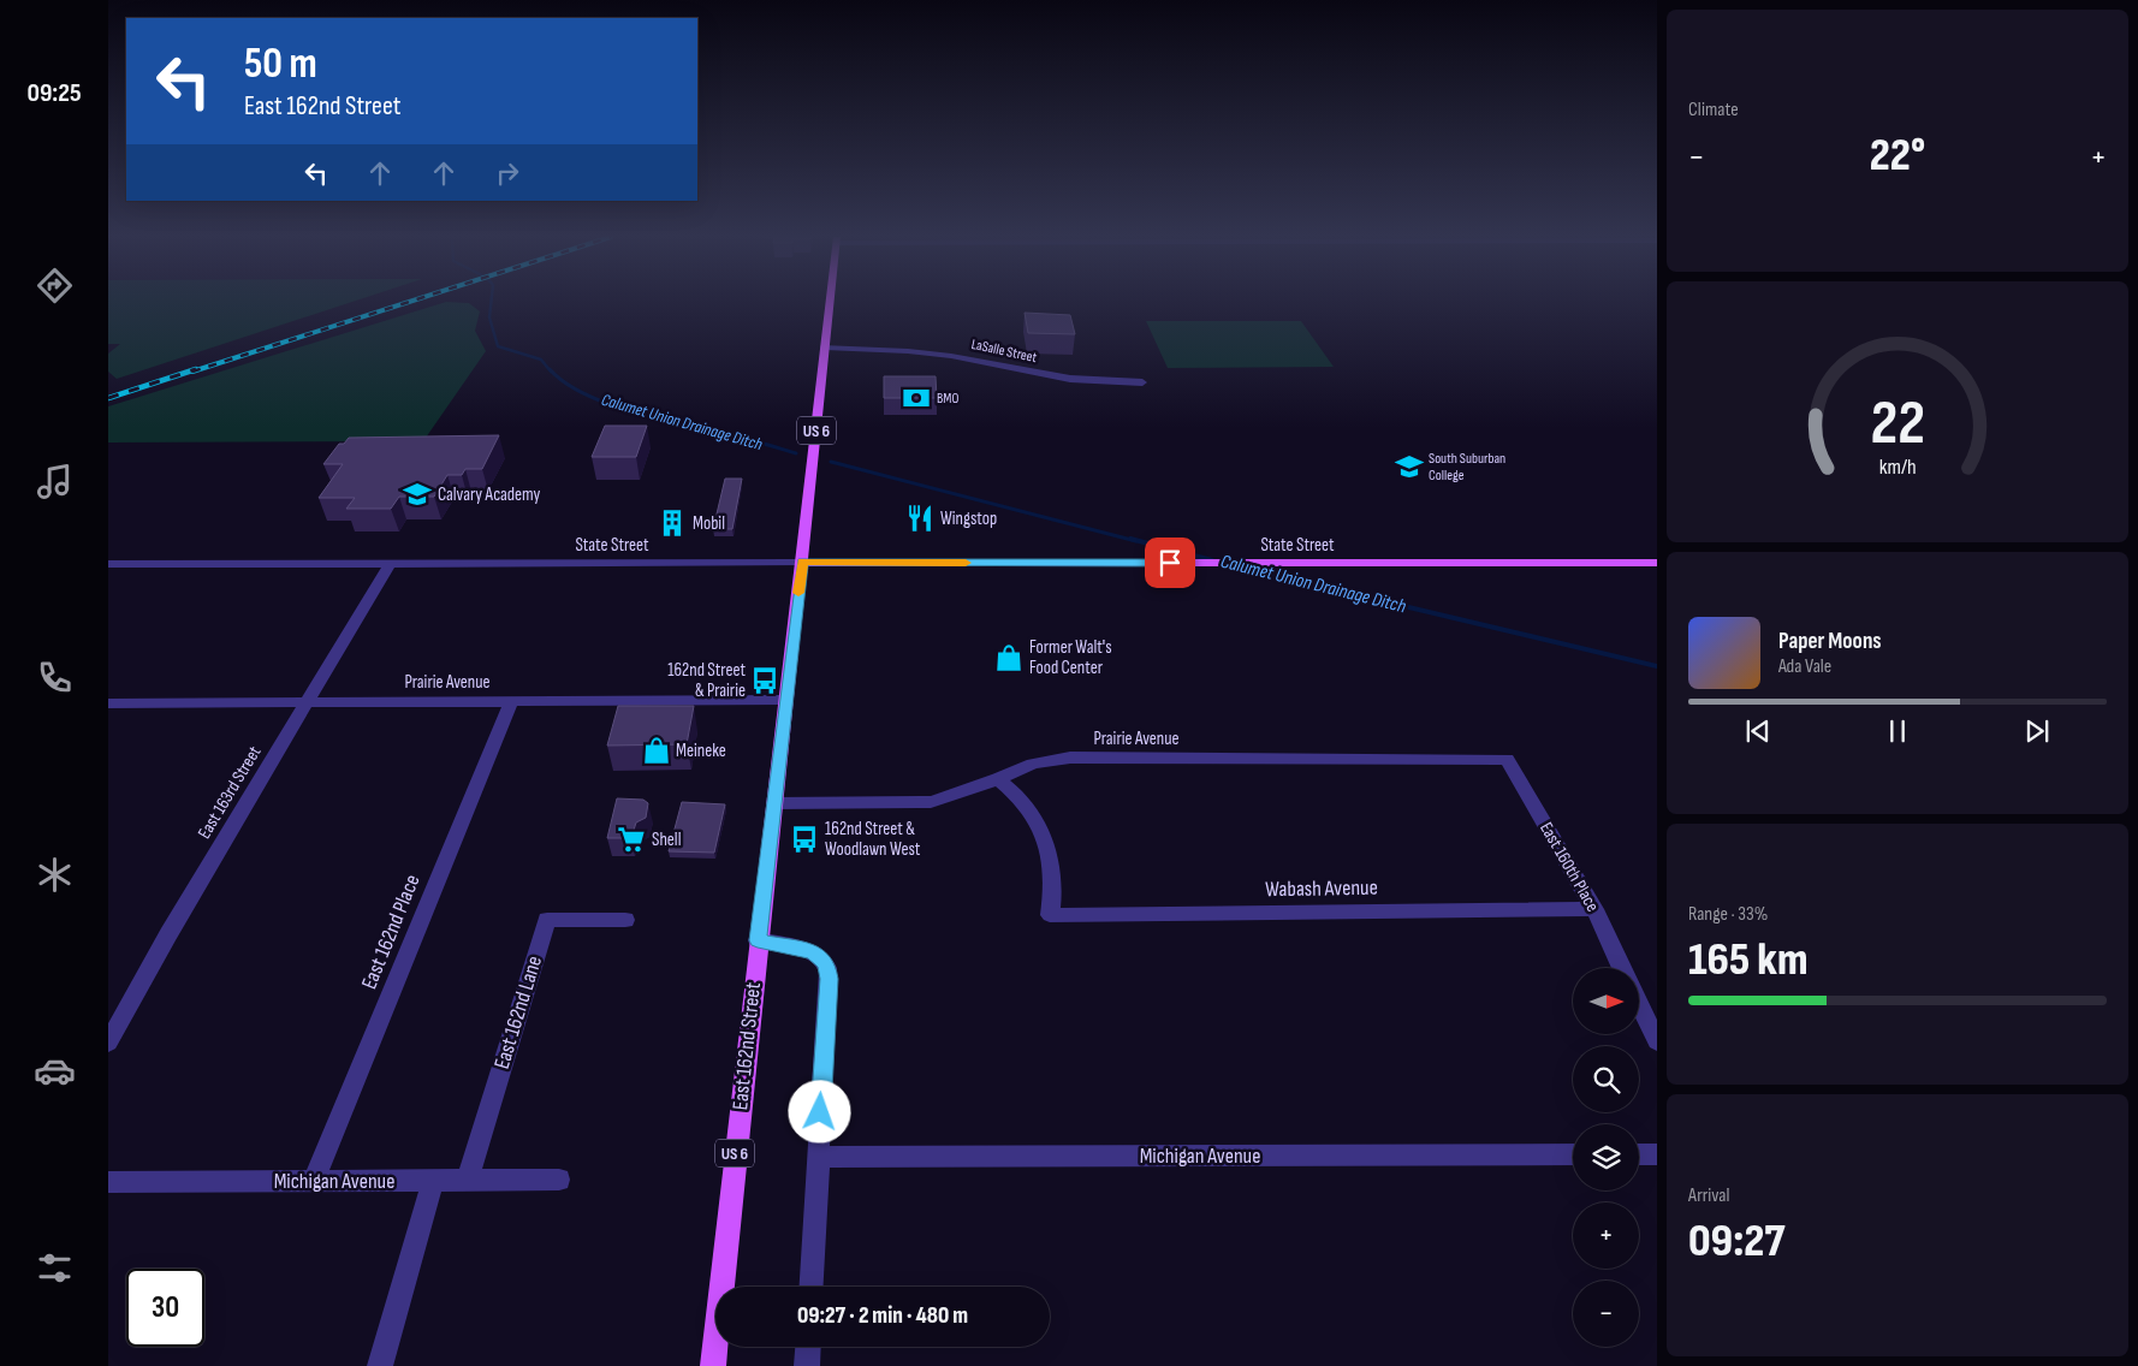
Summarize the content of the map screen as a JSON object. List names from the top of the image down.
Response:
{
  "streets": {
    "main road": ["US 6", "State Street", "East 162nd Street"],
    "street": [
      "LaSalle Street",
      "Prairie Avenue",
      "East 163rd Street",
      "East 160th Place",
      "Wabash Avenue",
      "East 162nd Place",
      "East 162nd Lane",
      "Michigan Avenue"
    ]
  },
  "crossings": [
    ["LaSalle Street", "US 6"],
    ["US 6", "State Street"],
    ["US 6", "East 162nd Street"],
    ["State Street", "East 163rd Street"],
    ["State Street", "East 162nd Street"],
    ["Prairie Avenue", "East 163rd Street"],
    ["Prairie Avenue", "East 160th Place"],
    ["Prairie Avenue", "Wabash Avenue"],
    ["Prairie Avenue", "East 162nd Place"],
    ["Prairie Avenue", "East 162nd Street"],
    ["East 160th Place", "Wabash Avenue"],
    ["East 162nd Place", "Michigan Avenue"],
    ["East 162nd Lane", "Michigan Avenue"]
  ],
  "water": ["Calumet Union Drainage Ditch"],
  "places": {
    "bank": ["BMO"],
    "school or university": ["South Suburban College", "Calvary Academy"],
    "restaurant": ["Wingstop"],
    "building": ["Mobil"],
    "shop": ["Former Walt's Food Center", "Meineke"],
    "bus stop": ["162nd Street & Prairie", "162nd Street & Woodlawn West"],
    "supermarket": ["Shell"]
  },
  "north": "right",
  "page": {
    "tabs": "09:25",
    "tile": [
      "Climate",
      ["Range · 33%", "165 km"],
      ["Arrival", "09:27"]
    ],
    "turn": ["50 m", "East 162nd Street"],
    "heat": ["−", "22°", "+"],
    "song": ["Paper Moons", "Ada Vale"],
    "map_buttons": ["+", "−"],
    "limit": "30",
    "trip": "09:27 · 2 min · 480 m",
    "gauge": ["22", "km/h"]
  }
}
